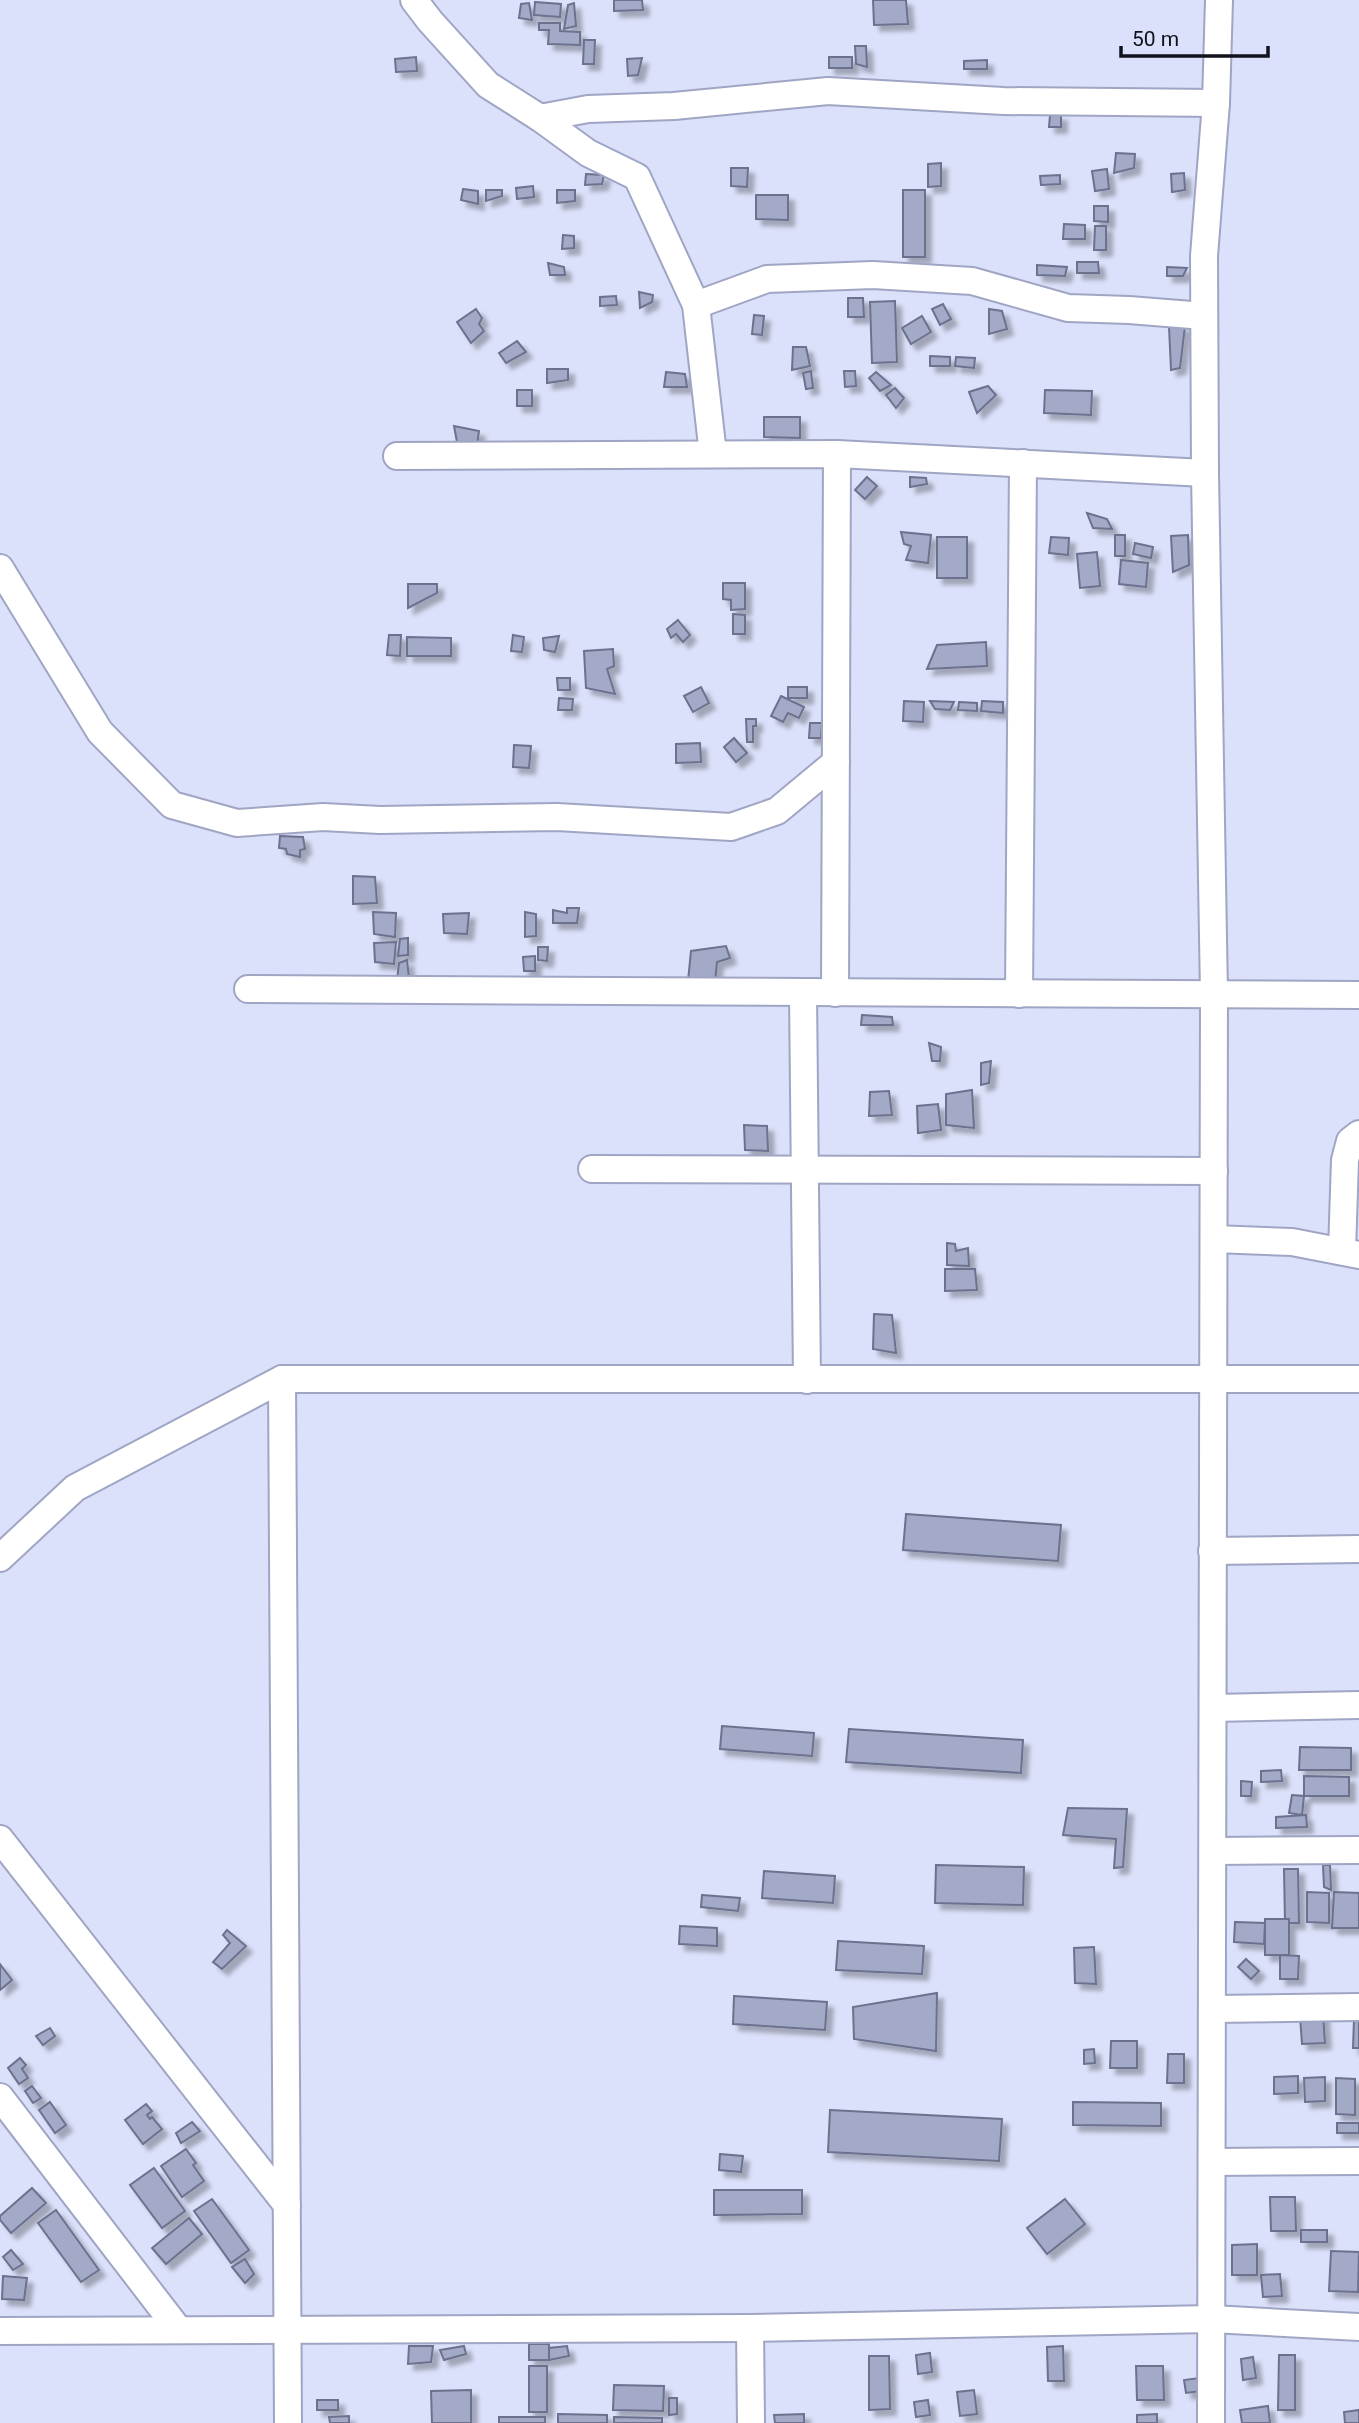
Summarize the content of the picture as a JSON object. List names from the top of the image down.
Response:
{
  "scale_bar": "50 m"
}
